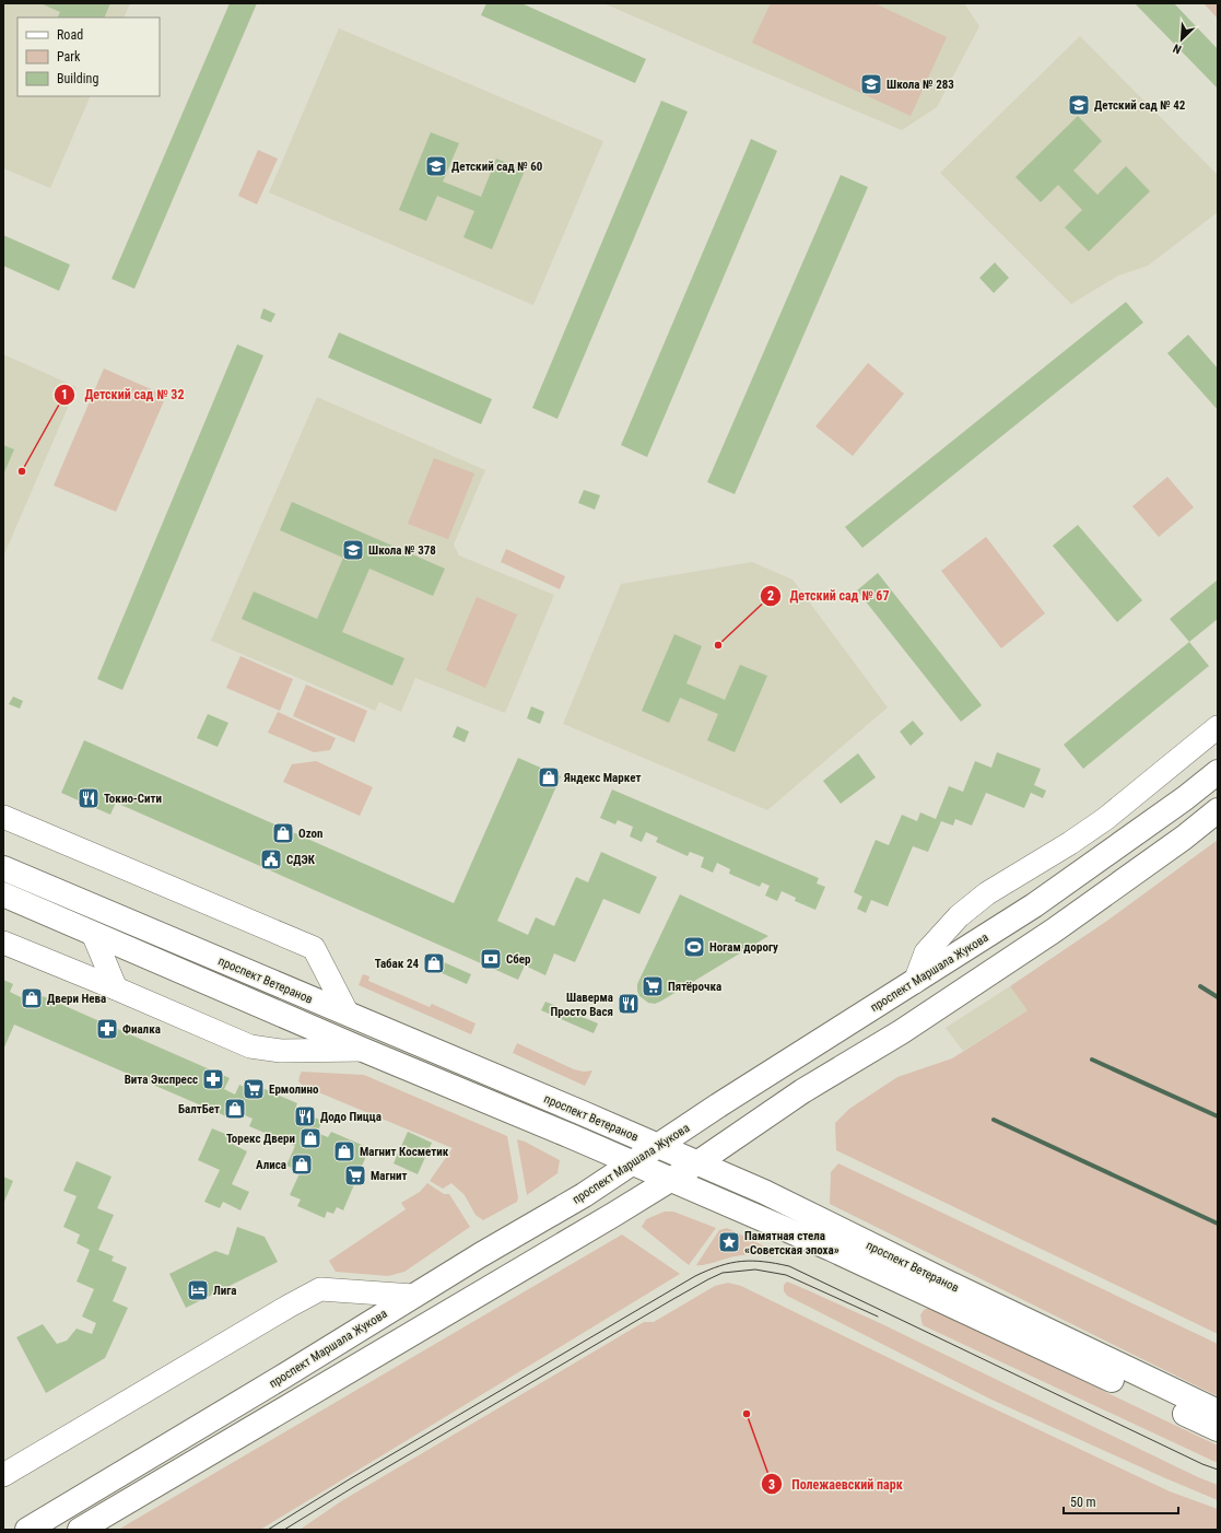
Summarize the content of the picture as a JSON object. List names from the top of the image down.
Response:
{
  "streets": {
    "main road": ["проспект Маршала Жукова", "проспект Ветеранов"]
  },
  "crossings": [
    ["проспект Маршала Жукова", "проспект Ветеранов"]
  ],
  "places": {
    "school or university": [
      "Школа № 283",
      "Детский сад № 42",
      "Детский сад № 60",
      "Школа № 378"
    ],
    "other": ["Детский сад № 32", "Детский сад № 67", "Полежаевский парк"],
    "shop": [
      "Яндекс Маркет",
      "Ozon",
      "Табак 24",
      "Двери Нева",
      "БалтБет",
      "Торекс Двери",
      "Магнит Косметик",
      "Алиса"
    ],
    "restaurant": ["Токио-Сити", "Шаверма Просто Вася", "Додо Пицца"],
    "public building": ["СДЭК"],
    "sports": ["Ногам дорогу"],
    "bank": ["Сбер"],
    "supermarket": ["Пятёрочка", "Ермолино", "Магнит"],
    "pharmacy": ["Фиалка", "Вита Экспресс"],
    "place": ["Памятная стела «Советская эпоха»"],
    "hotel": ["Лига"]
  },
  "legend": ["Road", "Park", "Building"],
  "scale_bar": "50 m",
  "north": "bottom left"
}
